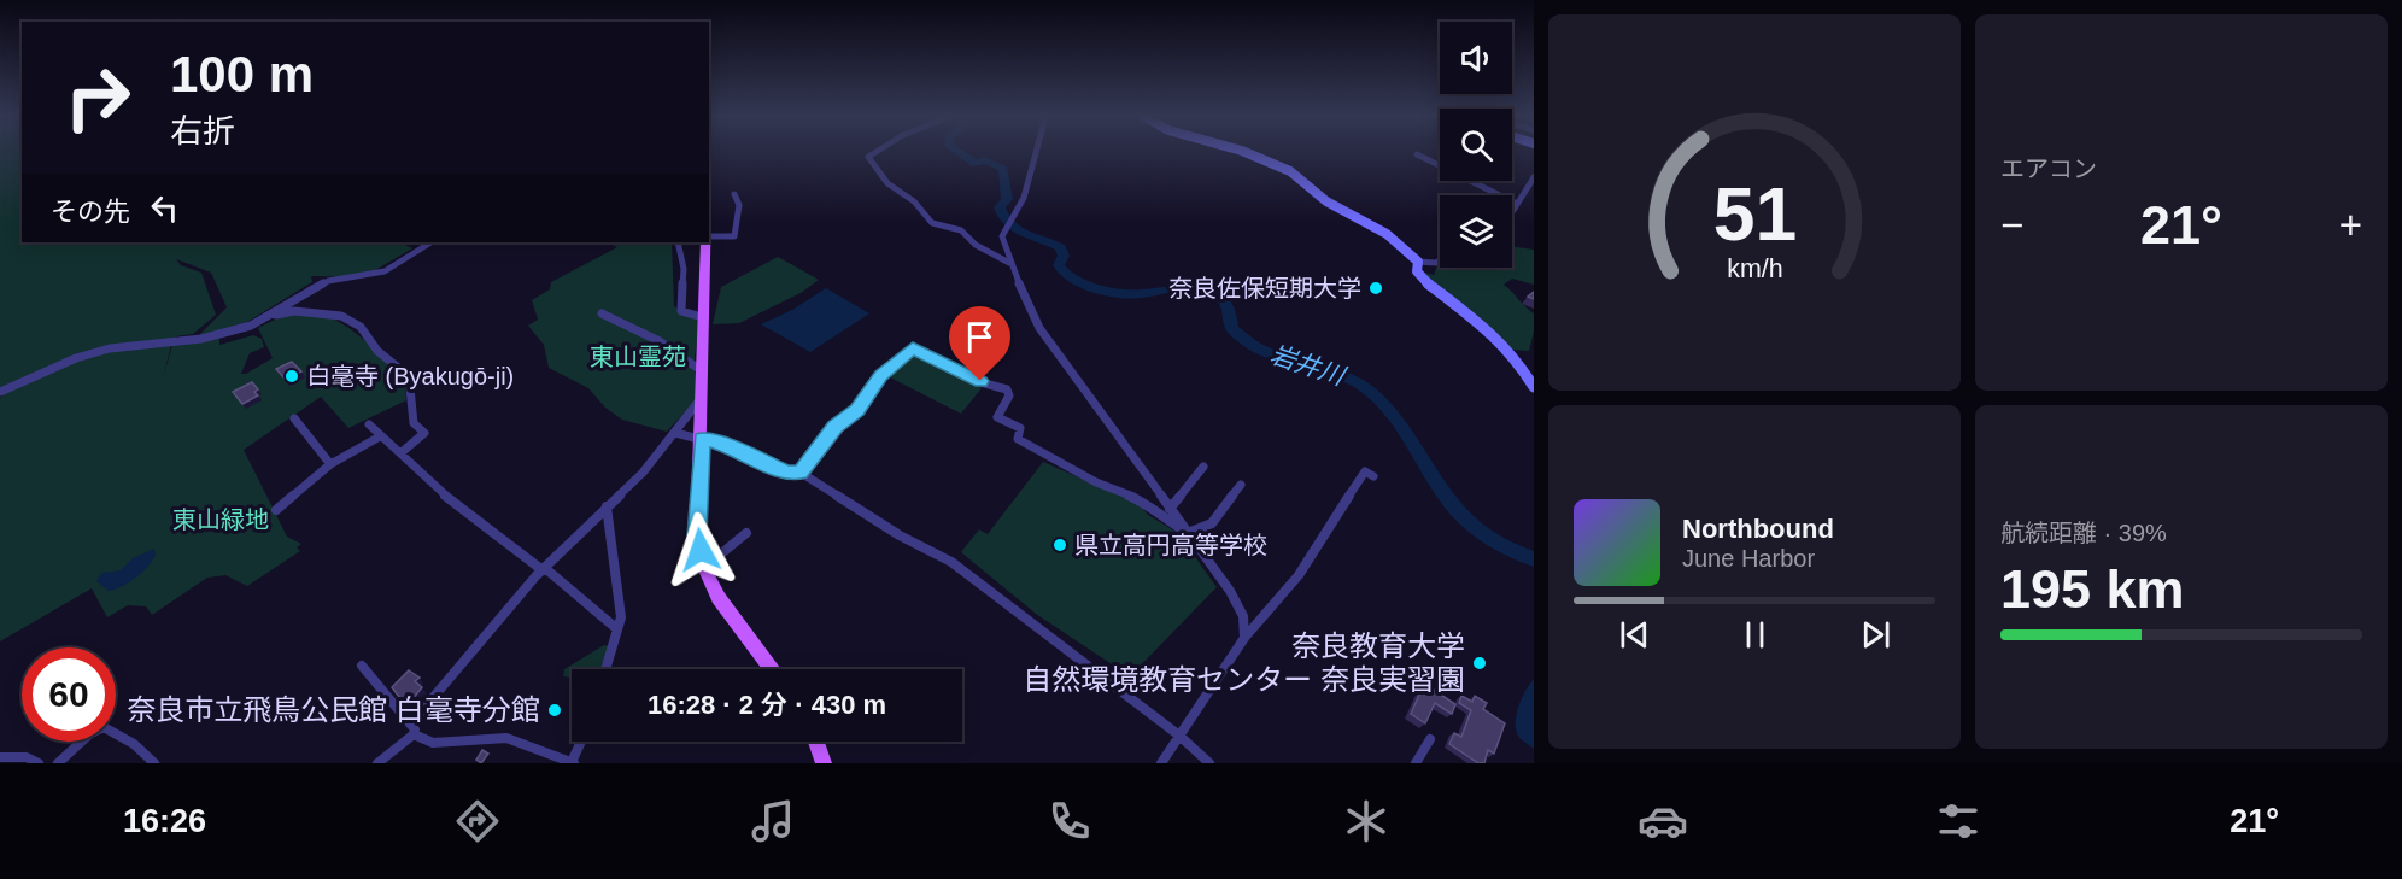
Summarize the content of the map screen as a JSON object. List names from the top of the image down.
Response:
{
  "water": ["岩井川"],
  "parks": ["東山霊苑", "東山緑地"],
  "places": [
    "奈良佐保短期大学",
    "白毫寺 (Byakugō-ji)",
    "県立高円高等学校",
    "奈良教育大学 自然環境教育センター 奈良実習園",
    "奈良市立飛鳥公民館 白毫寺分館"
  ],
  "page": {
    "tile": [
      "エアコン",
      ["航続距離 · 39%", "195 km"]
    ],
    "turn": ["100 m", "右折"],
    "then": "その先",
    "heat": ["−", "21°", "+"],
    "song": ["Northbound", "June Harbor"],
    "limit": "60",
    "trip": "16:28 · 2 分 · 430 m",
    "tabs": ["16:26", "21°"],
    "gauge": ["51", "km/h"]
  }
}
